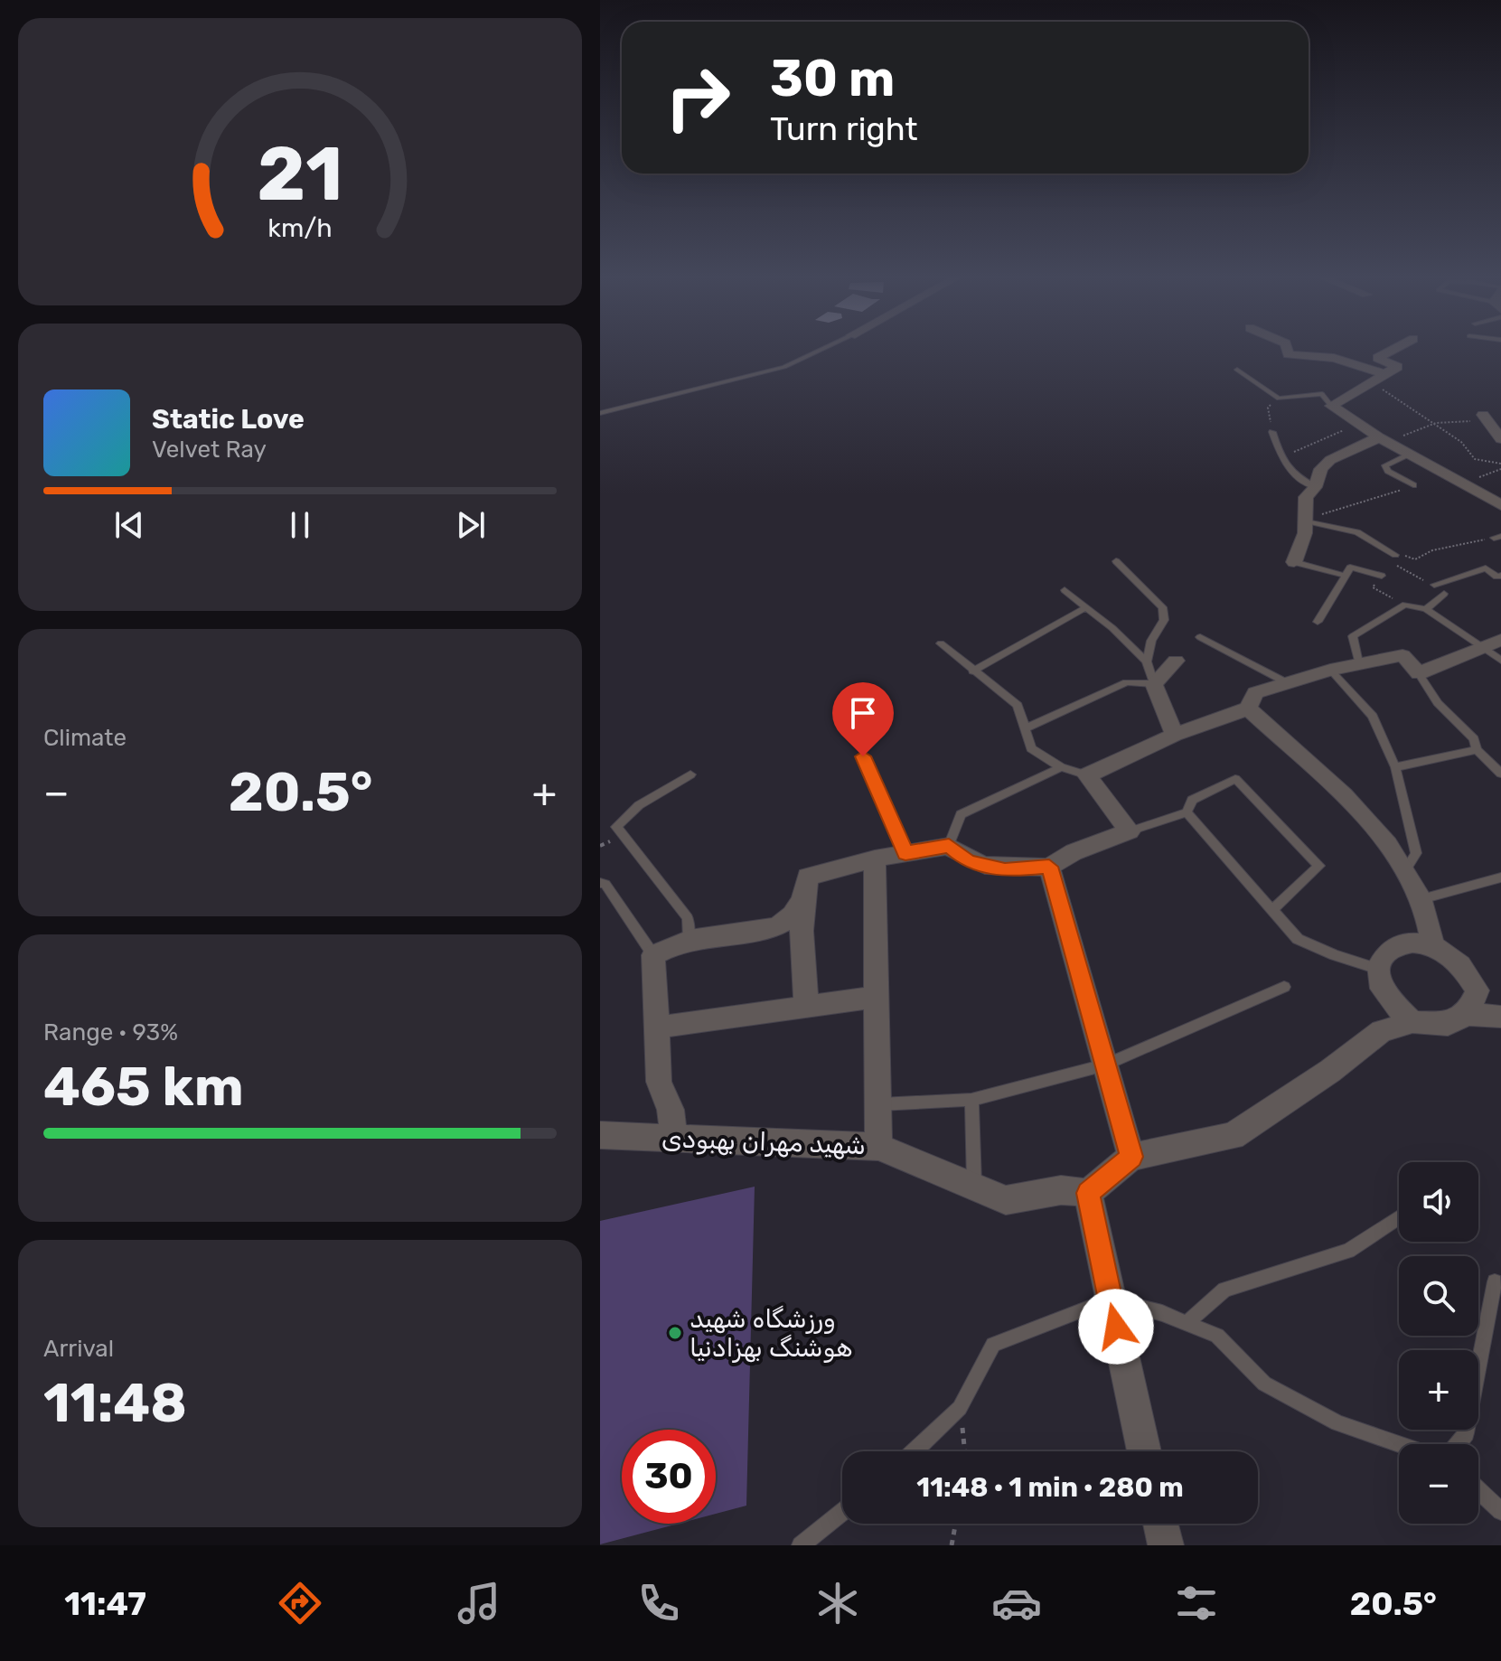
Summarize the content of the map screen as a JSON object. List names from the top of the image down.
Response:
{
  "streets": {
    "street": ["شهید مهران بهبودی"]
  },
  "places": ["ورزشگاه شهید هوشنگ بهزادنیا"],
  "page": {
    "turn": ["30 m", "Turn right"],
    "song": ["Static Love", "Velvet Ray"],
    "tile": [
      "Climate",
      ["Range · 93%", "465 km"],
      ["Arrival", "11:48"]
    ],
    "heat": ["−", "20.5°", "+"],
    "map_buttons": ["+", "−"],
    "limit": "30",
    "trip": "11:48 · 1 min · 280 m",
    "tabs": ["11:47", "20.5°"],
    "gauge": ["21", "km/h"]
  }
}
